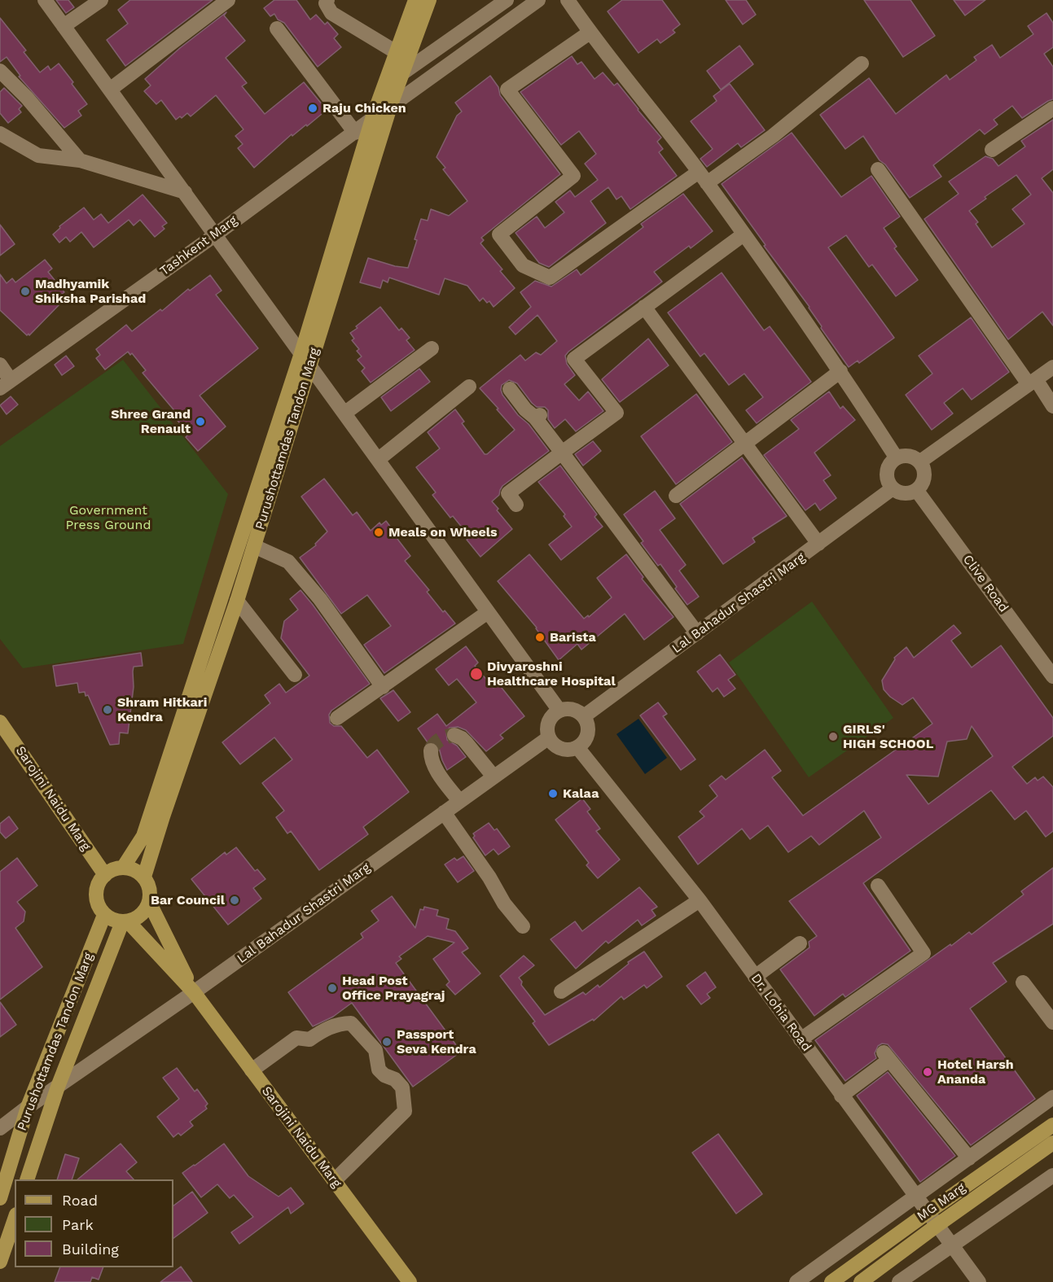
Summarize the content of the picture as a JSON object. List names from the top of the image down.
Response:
{
  "streets": {
    "main road": ["Purushottamdas Tandon Marg", "Sarojini Naidu Marg", "MG Marg"],
    "street": [
      "Tashkent Marg",
      "Clive Road",
      "Lal Bahadur Shastri Marg",
      "Dr. Lohia Road"
    ]
  },
  "crossings": [
    ["Purushottamdas Tandon Marg", "Lal Bahadur Shastri Marg"],
    ["Purushottamdas Tandon Marg", "Sarojini Naidu Marg"],
    ["Clive Road", "Lal Bahadur Shastri Marg"],
    ["Lal Bahadur Shastri Marg", "Sarojini Naidu Marg"],
    ["Lal Bahadur Shastri Marg", "Dr. Lohia Road"],
    ["Dr. Lohia Road", "MG Marg"]
  ],
  "parks": ["Government Press Ground"],
  "places": [
    "Raju Chicken",
    "Madhyamik Shiksha Parishad",
    "Shree Grand Renault",
    "Meals on Wheels",
    "Barista",
    "Divyaroshni Healthcare Hospital",
    "Shram Hitkari Kendra",
    "GIRLS' HIGH SCHOOL",
    "Kalaa",
    "Bar Council",
    "Head Post Office Prayagraj",
    "Passport Seva Kendra",
    "Hotel Harsh Ananda"
  ],
  "legend": ["Road", "Park", "Building"]
}
